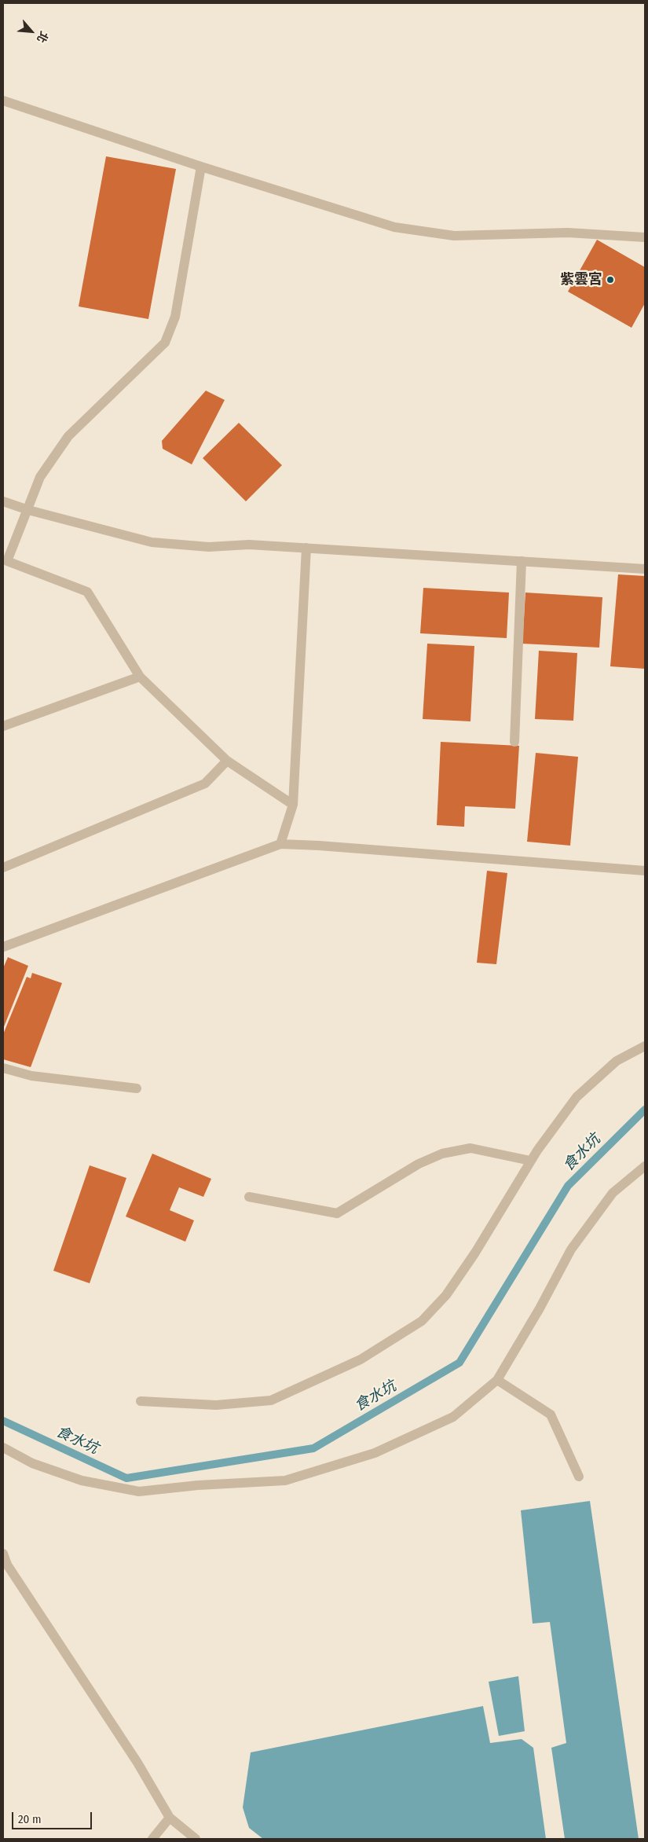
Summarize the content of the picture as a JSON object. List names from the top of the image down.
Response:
{
  "water": ["食水坑"],
  "places": ["紫雲宮"],
  "scale_bar": "20 m",
  "north": "bottom right"
}
